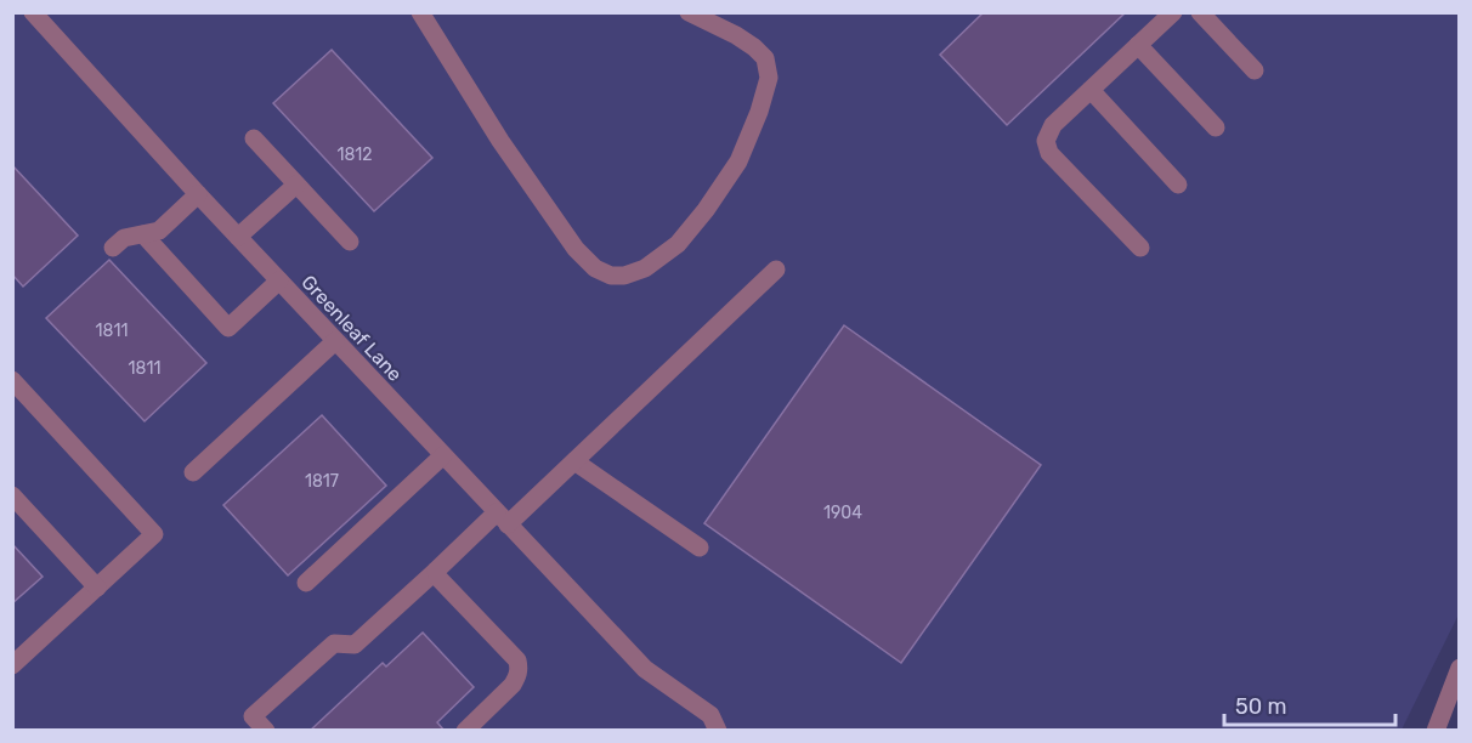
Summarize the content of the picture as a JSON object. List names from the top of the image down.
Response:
{
  "streets": {
    "street": ["Greenleaf Lane"]
  },
  "house_numbers": [
    "1812",
    "1811",
    "1811",
    "1817",
    "1904"
  ],
  "scale_bar": "50 m"
}
